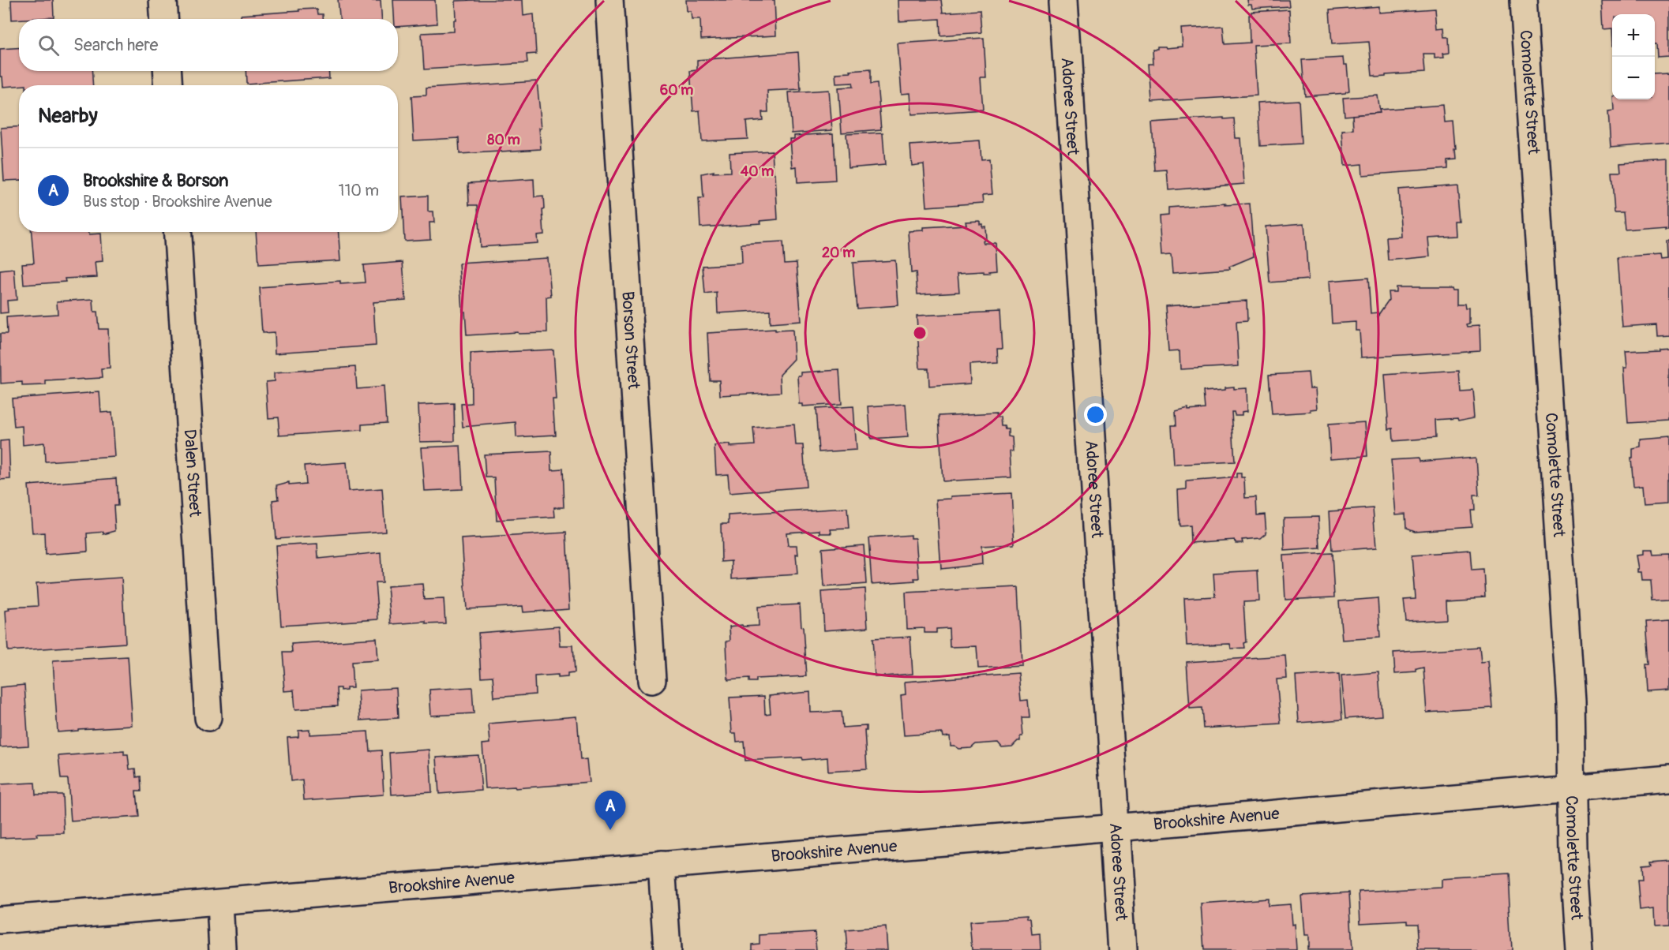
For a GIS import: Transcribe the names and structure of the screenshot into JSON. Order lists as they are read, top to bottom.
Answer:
{
  "streets": {
    "street": [
      "Comolette Street",
      "Adoree Street",
      "Borson Street",
      "Dalen Street",
      "Brookshire Avenue"
    ]
  },
  "crossings": [
    ["Comolette Street", "Brookshire Avenue"],
    ["Adoree Street", "Brookshire Avenue"]
  ],
  "page": {
    "map_buttons": ["+", "−"],
    "search": "Search here",
    "heading": "Nearby",
    "list": [
      {
        "mark": "A",
        "name": "Brookshire & Borson",
        "note": "Bus stop · Brookshire Avenue",
        "value": "110 m"
      }
    ],
    "pins": "A"
  },
  "rings": [
    "60 m",
    "80 m",
    "40 m",
    "20 m"
  ]
}
